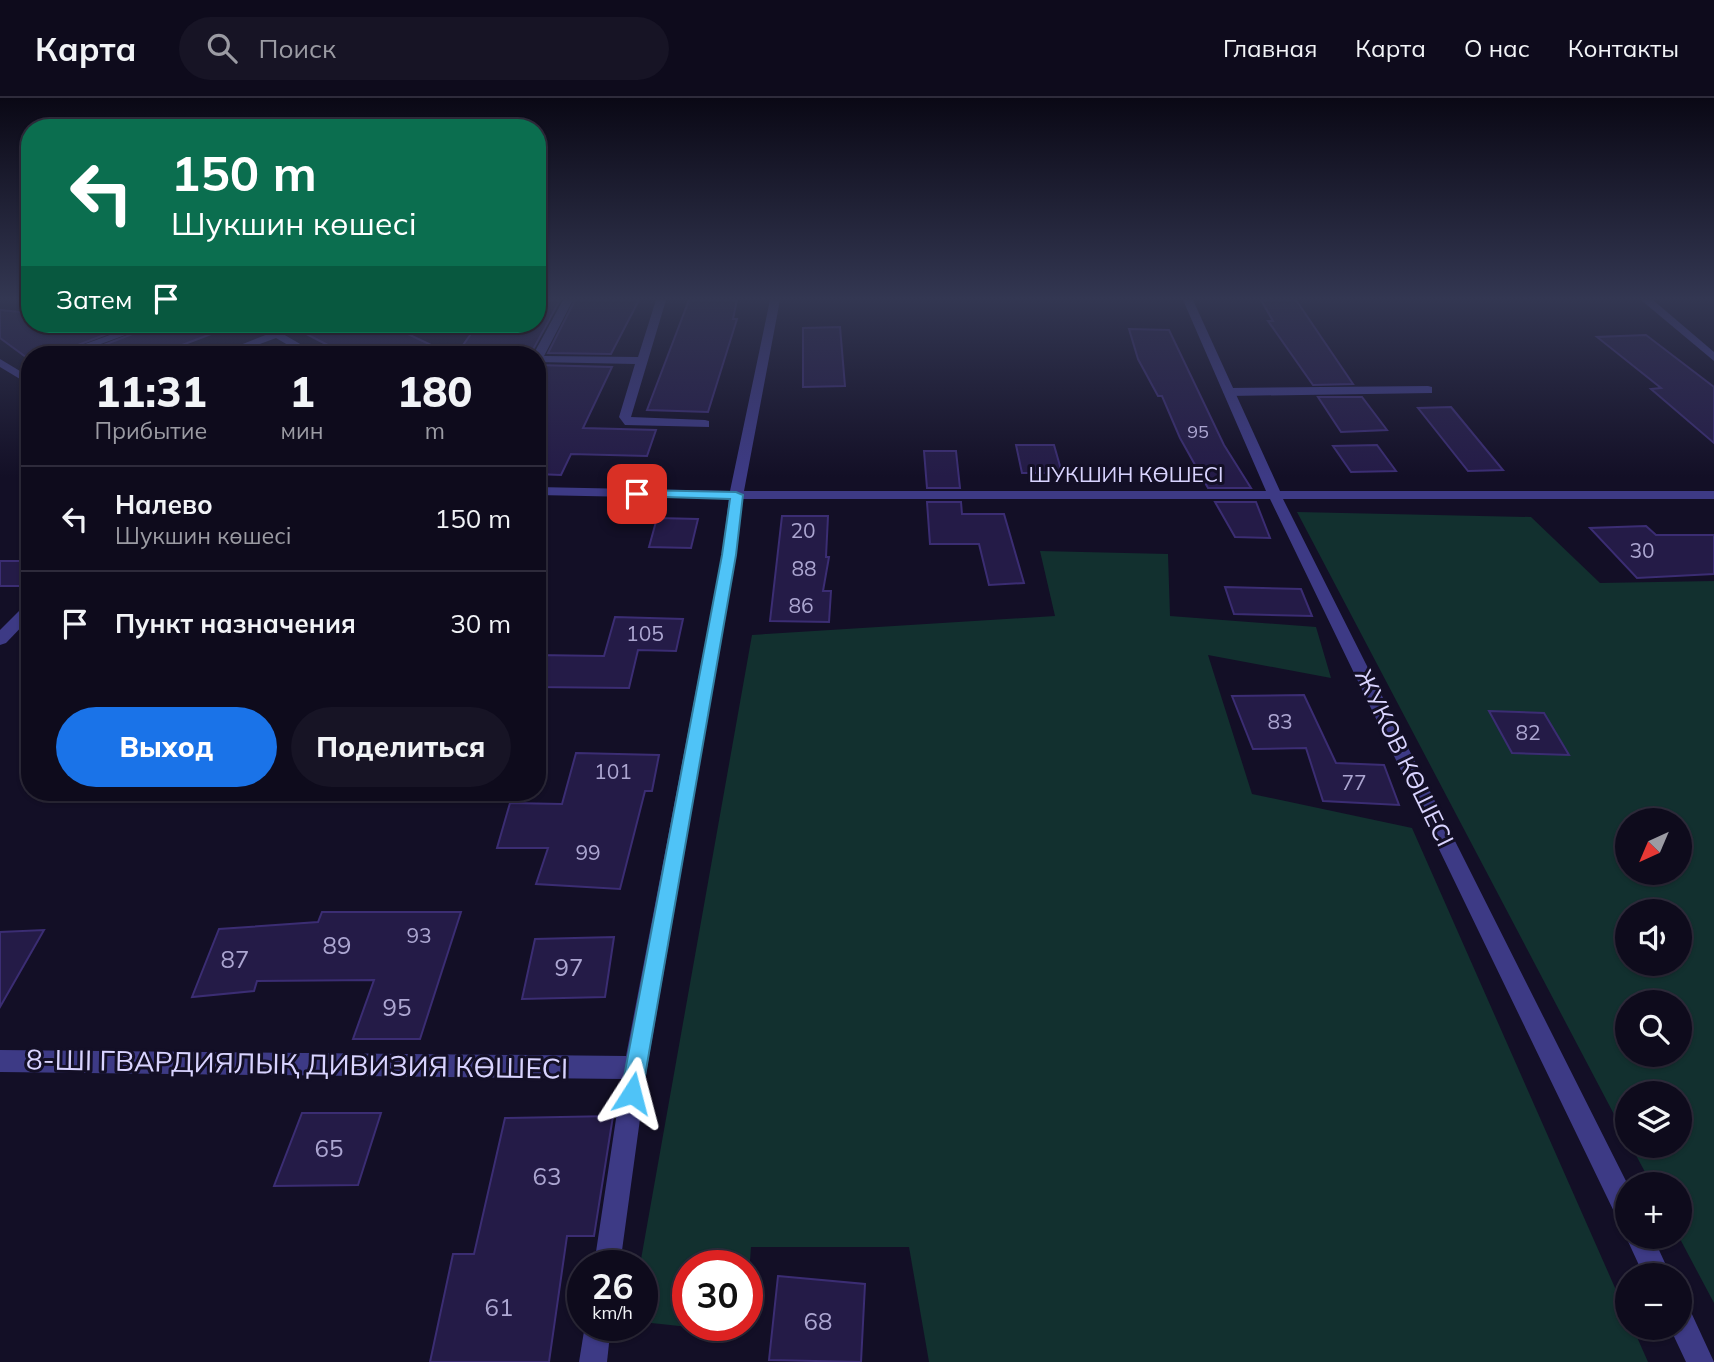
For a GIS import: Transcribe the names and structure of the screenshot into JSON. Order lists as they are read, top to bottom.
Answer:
{
  "streets": {
    "street": ["ШУКШИН КӨШЕСІ", "ЖУКОВ КӨШЕСІ", "8-ШІ ГВАРДИЯЛЫҚ ДИВИЗИЯ КӨШЕСІ"]
  },
  "crossings": [
    ["ШУКШИН КӨШЕСІ", "ЖУКОВ КӨШЕСІ"]
  ],
  "house_numbers": [
    "95",
    "20",
    "30",
    "88",
    "86",
    "105",
    "83",
    "82",
    "101",
    "77",
    "99",
    "93",
    "89",
    "87",
    "97",
    "95",
    "65",
    "63",
    "61",
    "68"
  ],
  "north": "bottom left",
  "page": {
    "header": "Карта",
    "search": "Поиск",
    "nav": [
      "Главная",
      "Карта",
      "О нас",
      "Контакты"
    ],
    "turn": ["150 m", "Шукшин көшесі"],
    "then": "Затем",
    "eta": [
      "11:31",
      "Прибытие",
      "1",
      "мин",
      "180",
      "m"
    ],
    "list": [
      {
        "name": "Налево",
        "note": "Шукшин көшесі",
        "value": "150 m"
      },
      {
        "name": "Пункт назначения",
        "value": "30 m"
      }
    ],
    "buttons": ["Выход", "Поделиться"],
    "map_buttons": ["+", "−"],
    "speed": "26 km/h",
    "limit": "30"
  }
}
